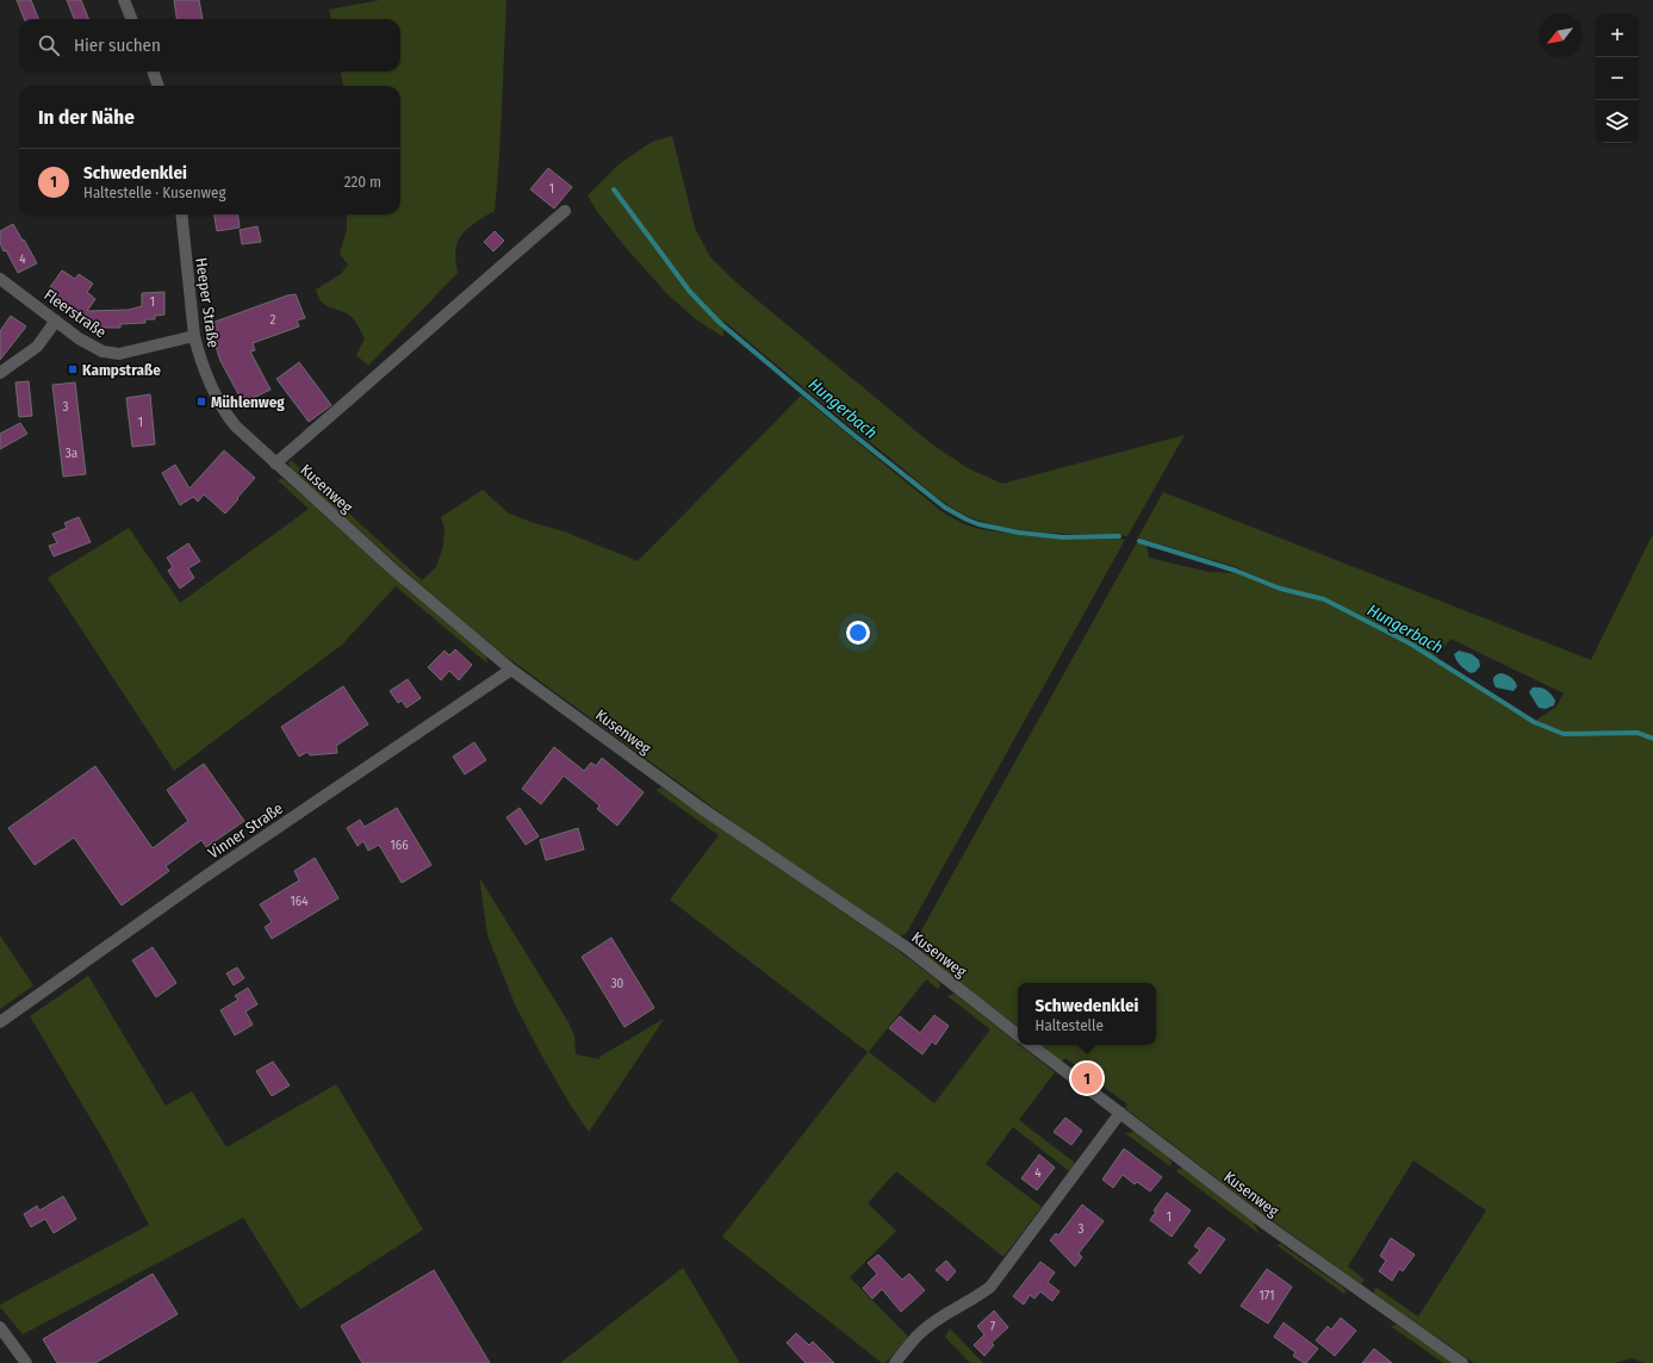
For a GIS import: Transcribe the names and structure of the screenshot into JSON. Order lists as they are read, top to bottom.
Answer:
{
  "streets": {
    "street": [
      "Heeper Straße",
      "Fleerstraße",
      "Kusenweg",
      "Vinner Straße"
    ]
  },
  "crossings": [
    ["Heeper Straße", "Fleerstraße"],
    ["Heeper Straße", "Kusenweg"],
    ["Kusenweg", "Vinner Straße"]
  ],
  "water": ["Hungerbach"],
  "places": {
    "transit": ["Kampstraße", "Mühlenweg"]
  },
  "house_numbers": [
    "1",
    "4",
    "1",
    "2",
    "3",
    "1",
    "3a",
    "166",
    "164",
    "30",
    "4",
    "1",
    "3",
    "171",
    "7"
  ],
  "north": "bottom left",
  "page": {
    "map_buttons": ["+", "−"],
    "search": "Hier suchen",
    "heading": "In der Nähe",
    "list": [
      {
        "mark": "1",
        "name": "Schwedenklei",
        "note": "Haltestelle · Kusenweg",
        "value": "220 m"
      }
    ],
    "popup": ["Schwedenklei", "Haltestelle"],
    "pins": "1"
  }
}
